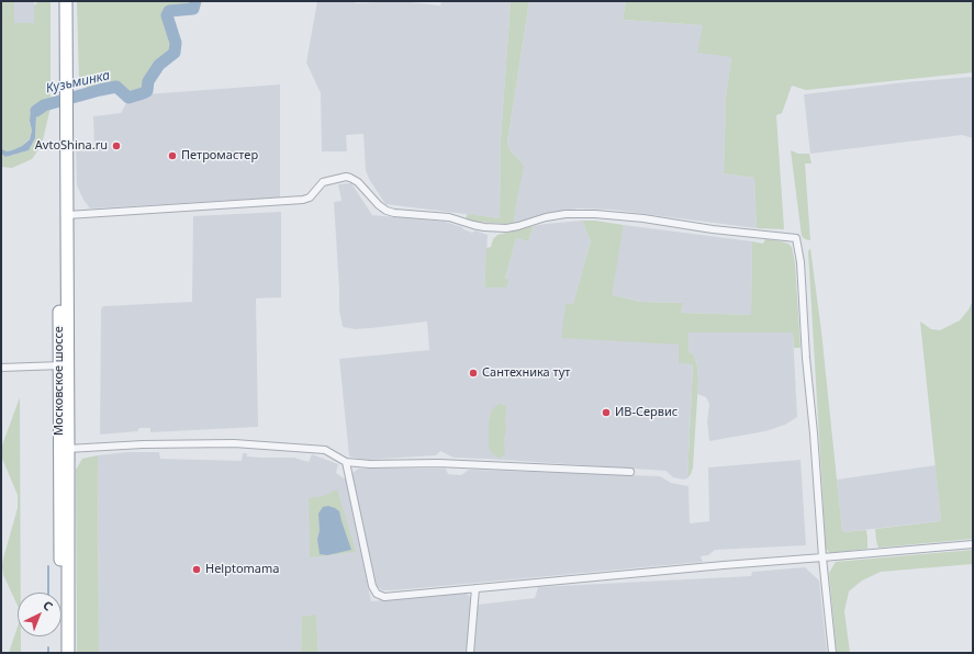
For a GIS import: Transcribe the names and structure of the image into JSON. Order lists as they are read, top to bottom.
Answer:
{
  "streets": {
    "highway": ["Московское шоссе"]
  },
  "water": ["Кузьминка"],
  "places": [
    "AvtoShina.ru",
    "Петромастер",
    "Сантехника тут",
    "ИВ-Сервис",
    "Helptomama"
  ],
  "north": "top right"
}
